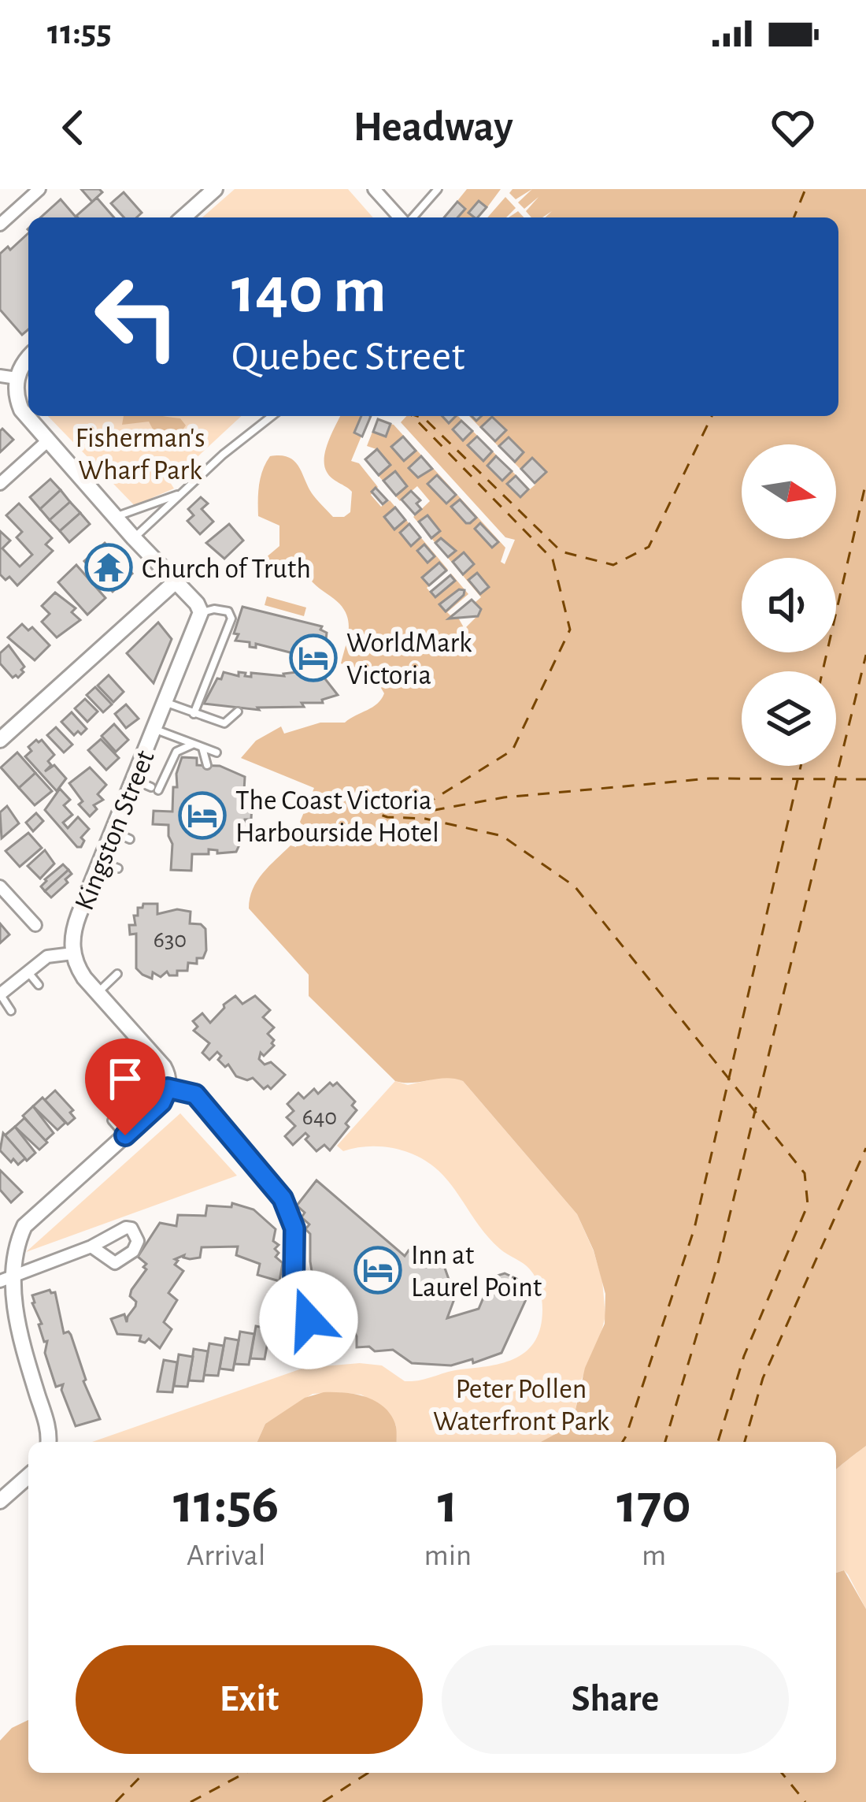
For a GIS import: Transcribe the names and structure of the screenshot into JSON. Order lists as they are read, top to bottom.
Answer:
{
  "streets": {
    "street": ["Kingston Street"]
  },
  "parks": ["Fisherman's Wharf Park", "Peter Pollen Waterfront Park"],
  "places": {
    "temple": ["Church of Truth"],
    "hotel": ["WorldMark Victoria", "The Coast Victoria Harbourside Hotel", "Inn at Laurel Point"]
  },
  "house_numbers": ["630", "640"],
  "north": "right",
  "page": {
    "status": "11:55",
    "header": "Headway",
    "turn": ["140 m", "Quebec Street"],
    "eta": [
      "11:56",
      "Arrival",
      "1",
      "min",
      "170",
      "m"
    ],
    "buttons": ["Exit", "Share"]
  }
}
